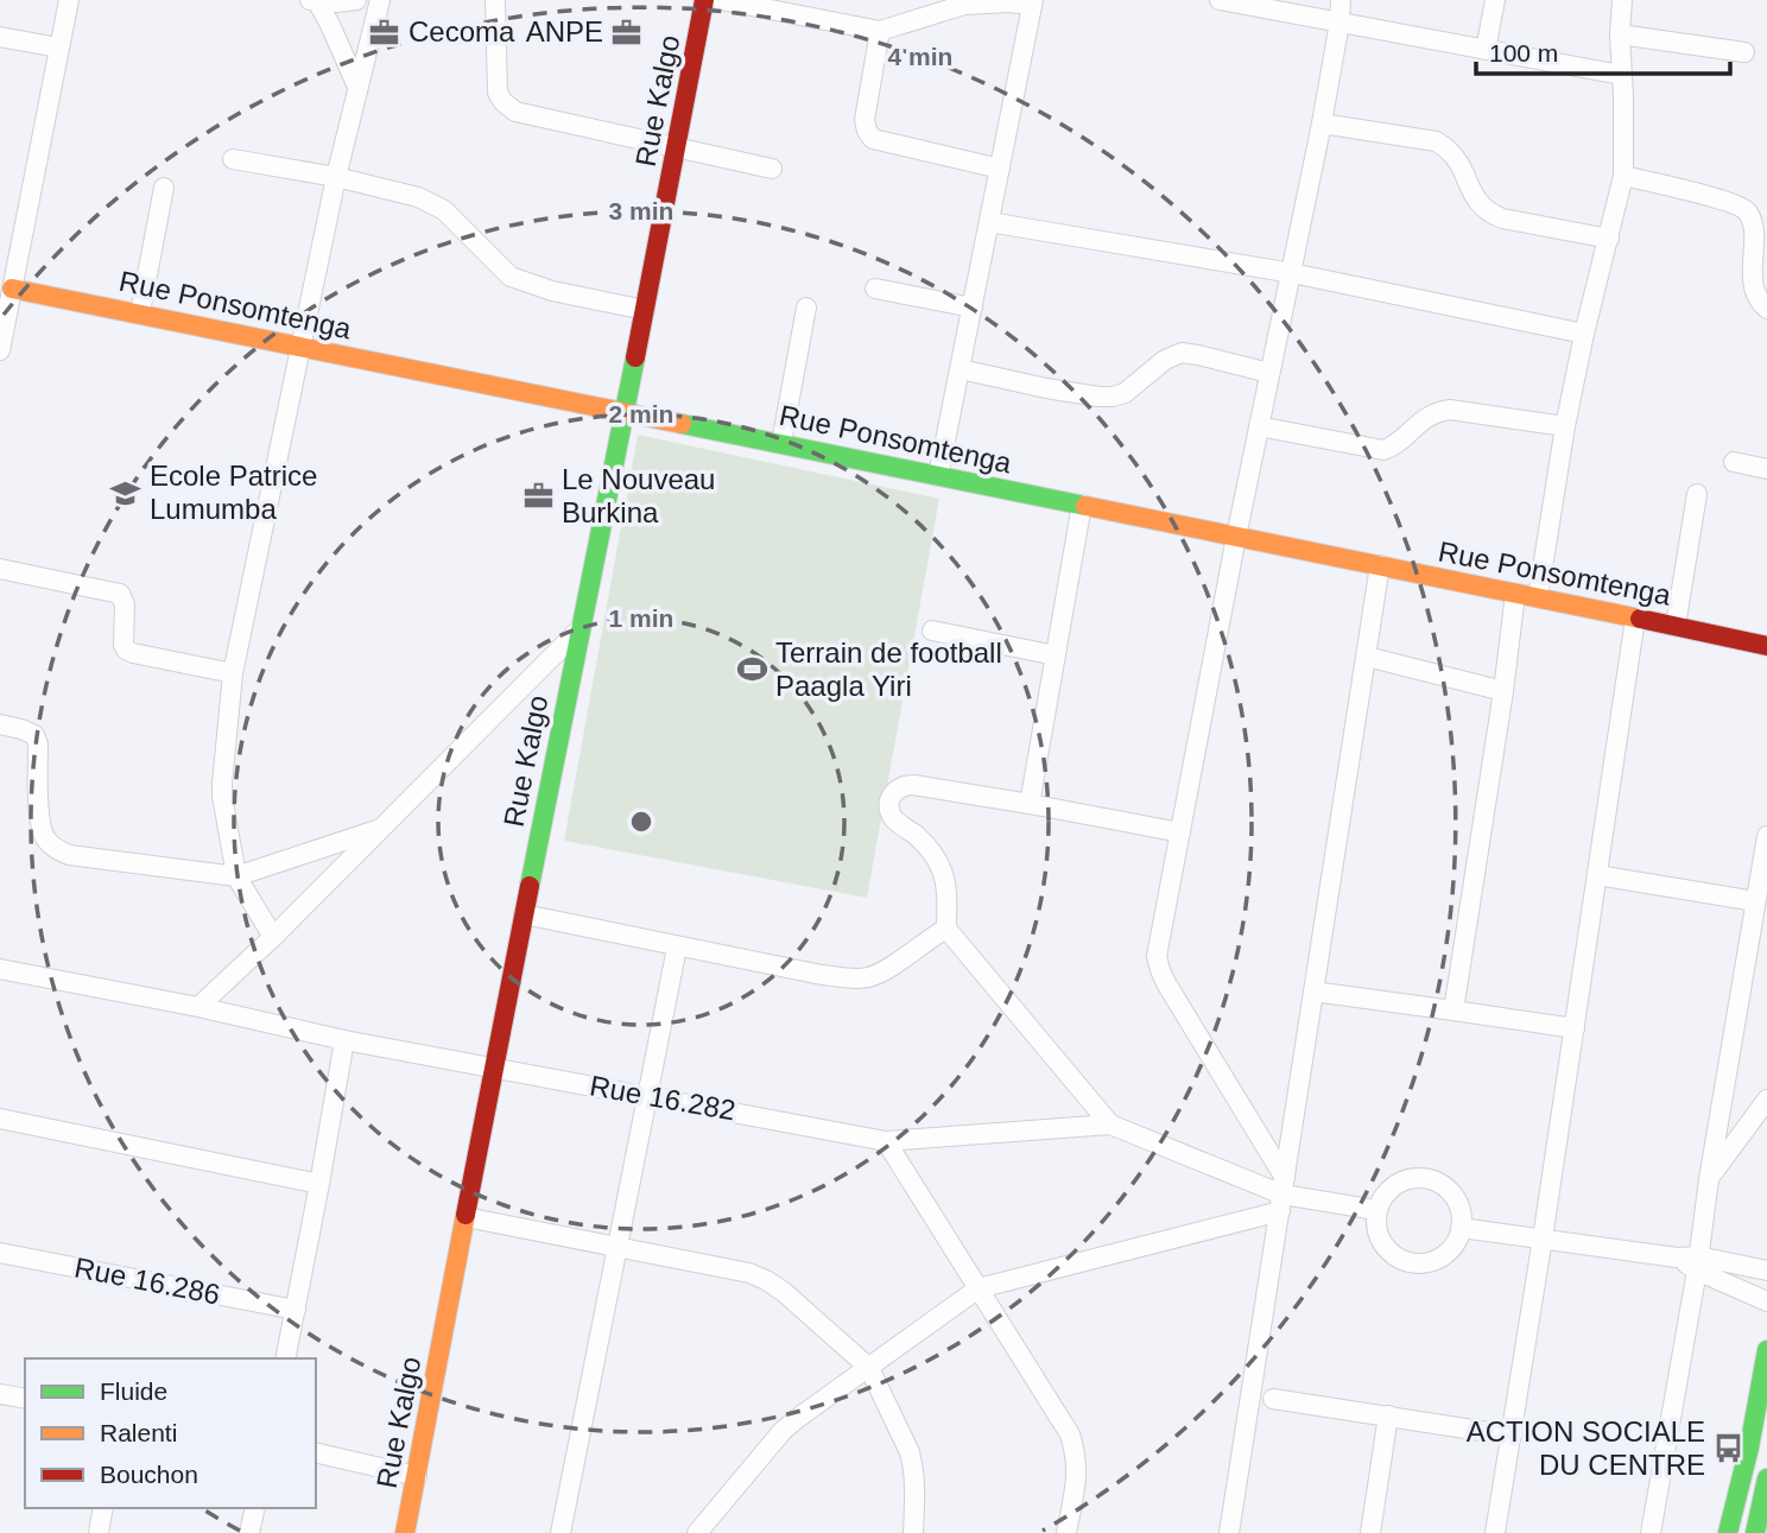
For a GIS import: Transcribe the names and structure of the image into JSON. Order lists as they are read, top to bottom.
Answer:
{
  "streets": {
    "street": [
      "Rue Kalgo",
      "Rue Ponsomtenga",
      "Rue 16.282",
      "Rue 16.286"
    ]
  },
  "crossings": [
    ["Rue Kalgo", "Rue Ponsomtenga"],
    ["Rue Kalgo", "Rue 16.282"]
  ],
  "places": {
    "office": ["Cecoma", "ANPE", "Le Nouveau Burkina"],
    "school or university": ["Ecole Patrice Lumumba"],
    "sports": ["Terrain de football Paagla Yiri"],
    "bus stop": ["ACTION SOCIALE DU CENTRE"]
  },
  "legend": ["Fluide", "Ralenti", "Bouchon"],
  "scale_bar": "100 m",
  "rings": [
    "4 min",
    "3 min",
    "2 min",
    "1 min"
  ]
}
